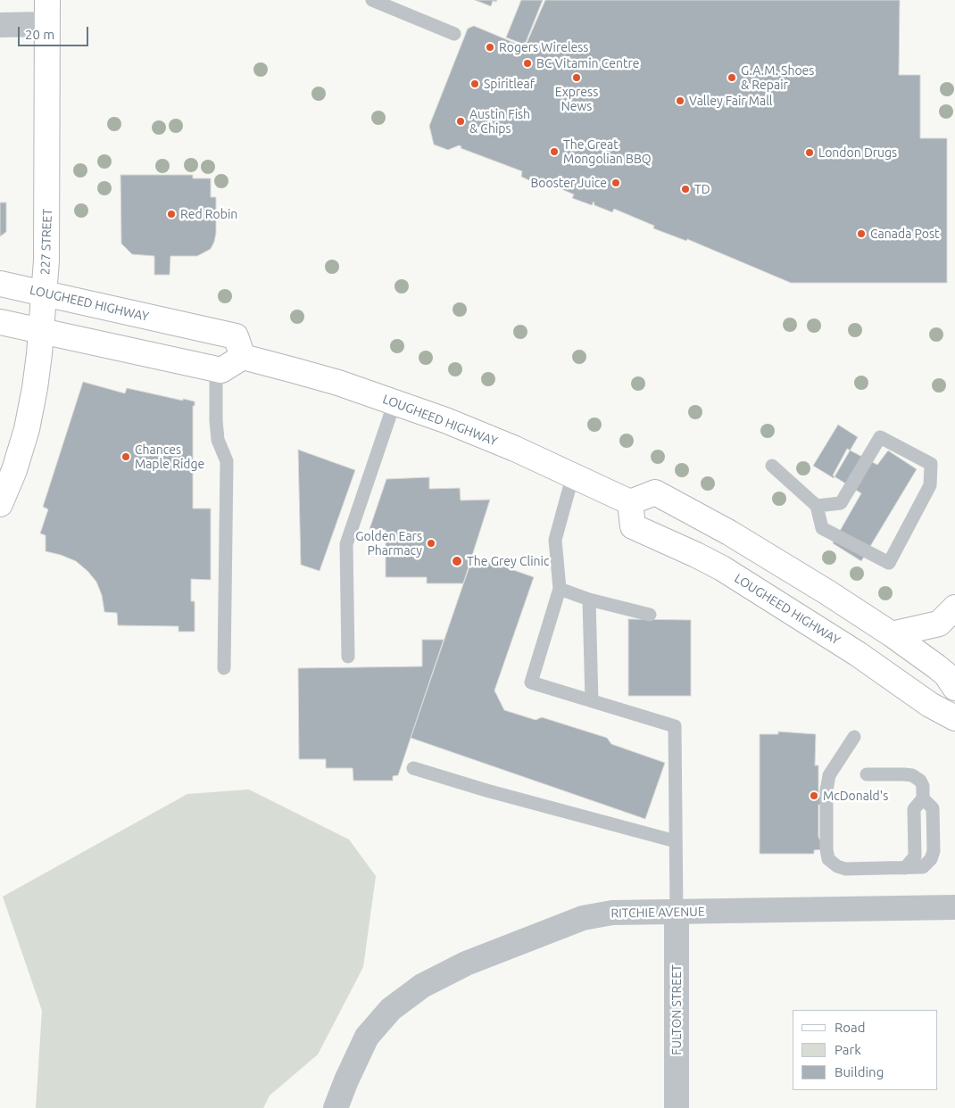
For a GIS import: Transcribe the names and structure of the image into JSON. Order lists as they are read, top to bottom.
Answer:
{
  "streets": {
    "main road": ["227 STREET", "LOUGHEED HIGHWAY"],
    "street": ["RITCHIE AVENUE", "FULTON STREET"]
  },
  "crossings": [
    ["227 STREET", "LOUGHEED HIGHWAY"],
    ["RITCHIE AVENUE", "FULTON STREET"]
  ],
  "places": [
    "Rogers Wireless",
    "BC Vitamin Centre",
    "Express News",
    "G.A.M. Shoes & Repair",
    "Spiritleaf",
    "Valley Fair Mall",
    "Austin Fish & Chips",
    "The Great Mongolian BBQ",
    "London Drugs",
    "Booster Juice",
    "TD",
    "Red Robin",
    "Canada Post",
    "Chances Maple Ridge",
    "Golden Ears Pharmacy",
    "The Grey Clinic",
    "McDonald's"
  ],
  "legend": ["Road", "Park", "Building"],
  "scale_bar": "20 m"
}
